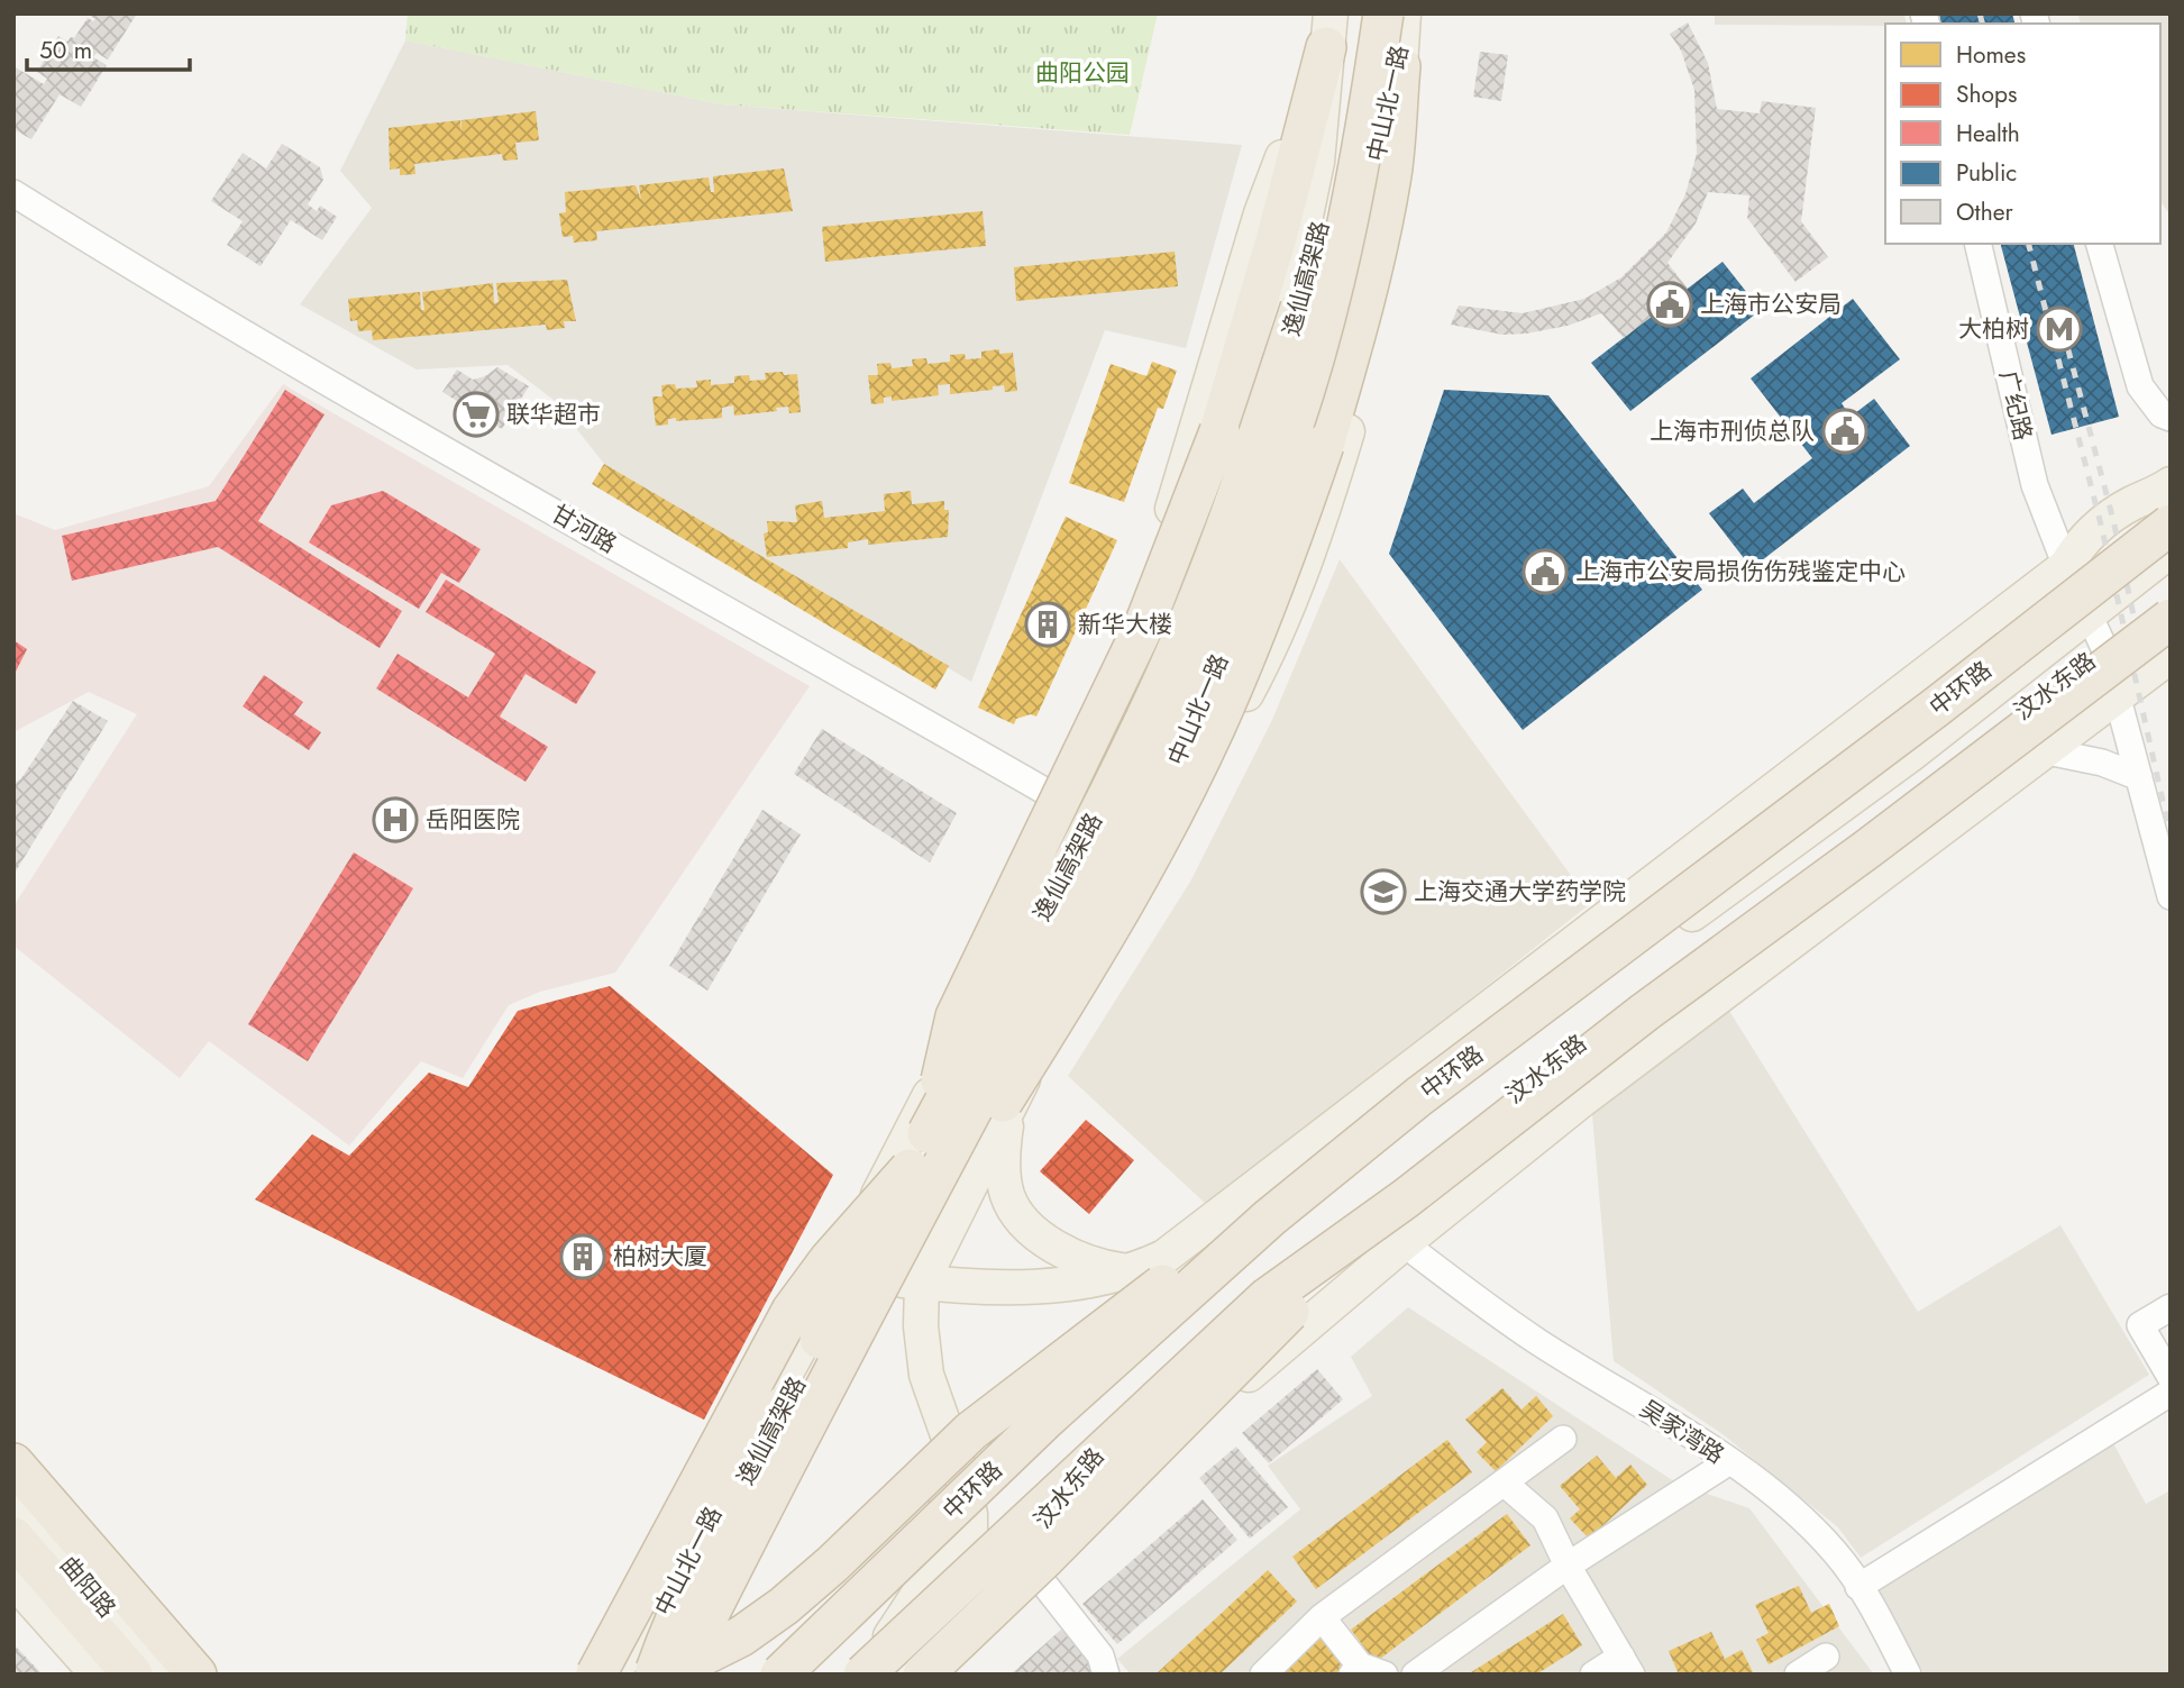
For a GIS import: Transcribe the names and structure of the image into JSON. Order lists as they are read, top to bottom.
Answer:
{
  "streets": {
    "highway": ["逸仙高架路", "中环路"],
    "main road": ["中山北一路", "汶水东路", "曲阳路"],
    "street": ["广纪路", "甘河路", "吴家湾路"]
  },
  "crossings": [
    ["中山北一路", "逸仙高架路"],
    ["中山北一路", "甘河路"],
    ["中山北一路", "汶水东路"],
    ["广纪路", "汶水东路"],
    ["汶水东路", "中环路"],
    ["汶水东路", "吴家湾路"]
  ],
  "parks": ["曲阳公园"],
  "places": {
    "public building": ["上海市公安局", "上海市刑侦总队", "上海市公安局损伤伤残鉴定中心"],
    "metro station": ["大柏树"],
    "supermarket": ["联华超市"],
    "building": ["新华大楼", "柏树大厦"],
    "hospital": ["岳阳医院"],
    "school or university": ["上海交通大学药学院"]
  },
  "legend": [
    "Homes",
    "Shops",
    "Health",
    "Public",
    "Other"
  ],
  "scale_bar": "50 m"
}
